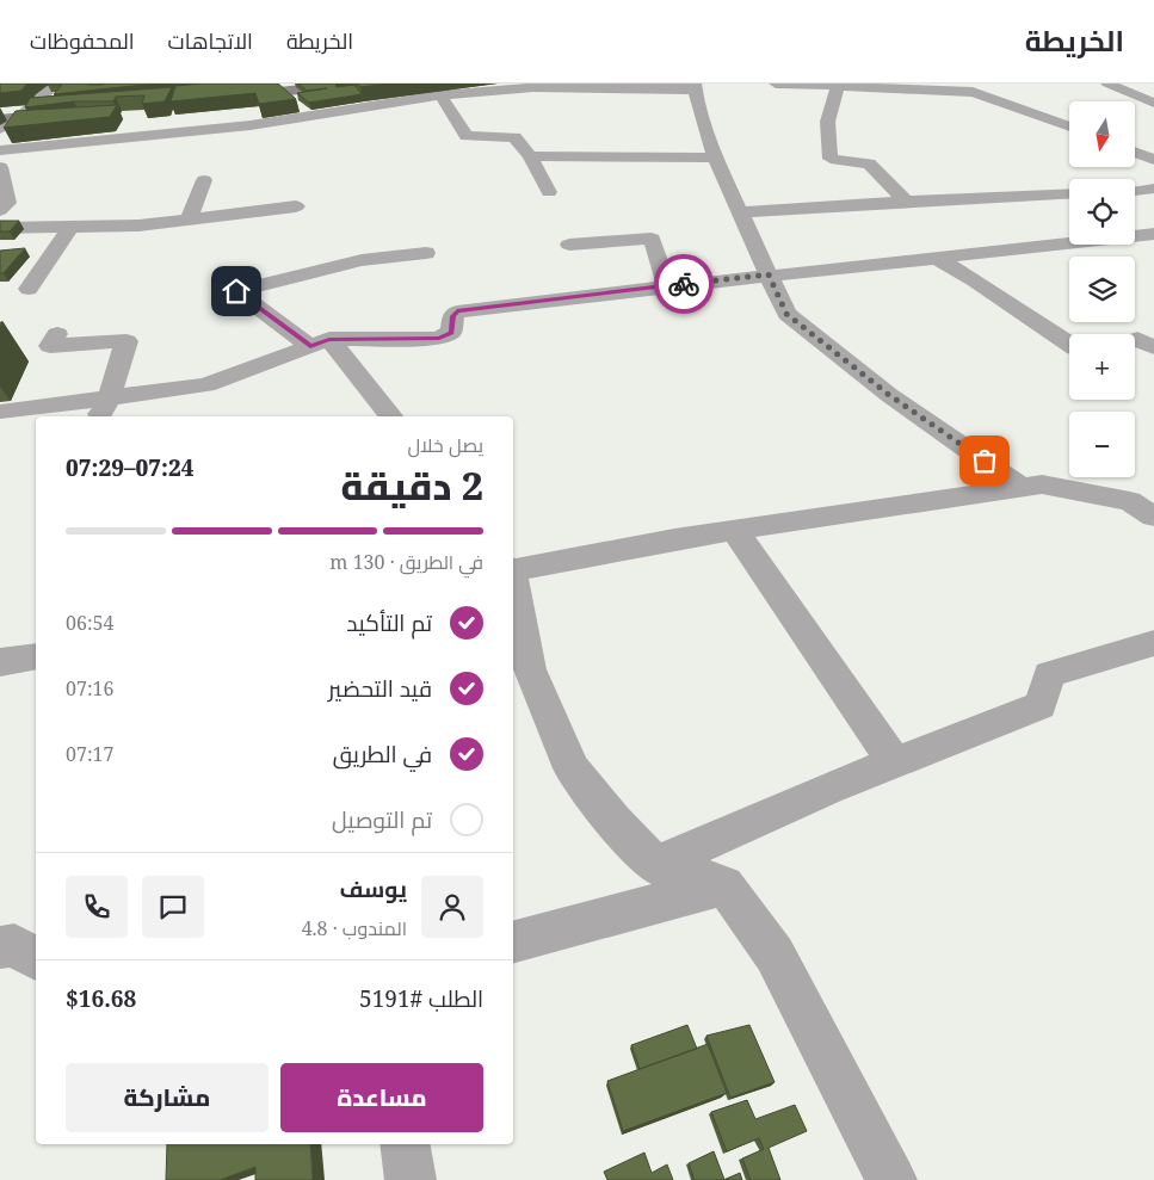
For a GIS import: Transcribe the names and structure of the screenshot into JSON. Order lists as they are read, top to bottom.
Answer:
{
  "north": "bottom",
  "page": {
    "header": "الخريطة",
    "nav": ["الخريطة", "الاتجاهات", "المحفوظات"],
    "map_buttons": ["+", "−"],
    "heading": ["2 دقيقة", "يصل خلال", "07:24–07:29"],
    "panel": [
      "يوسف",
      "المندوب · 4.8",
      "الطلب #5191",
      "$16.68"
    ],
    "bar": "في الطريق · 130 m",
    "list": [
      ["تم التأكيد", "06:54"],
      ["قيد التحضير", "07:16"],
      ["في الطريق", "07:17"],
      "تم التوصيل"
    ],
    "buttons": ["مساعدة", "مشاركة"]
  }
}
